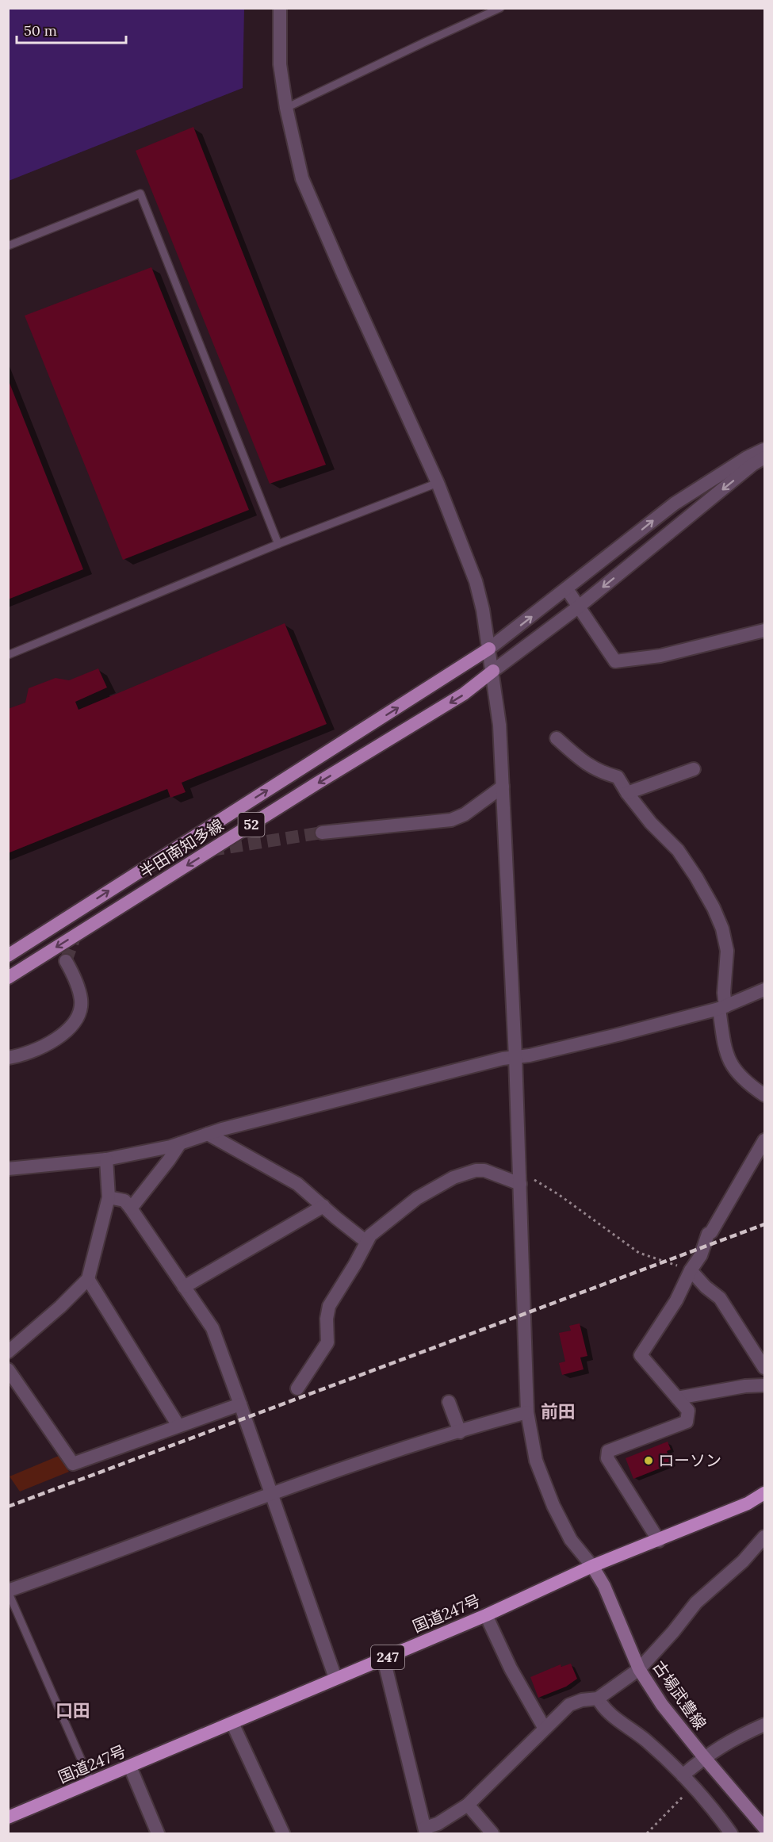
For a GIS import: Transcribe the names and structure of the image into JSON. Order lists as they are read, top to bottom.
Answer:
{
  "streets": {
    "highway": ["国道247号", "247"],
    "main road": ["52", "半田南知多線", "古場武豊線"]
  },
  "crossings": [
    ["国道247号", "古場武豊線"]
  ],
  "districts": ["前田", "口田"],
  "places": ["ローソン"],
  "scale_bar": "50 m"
}
